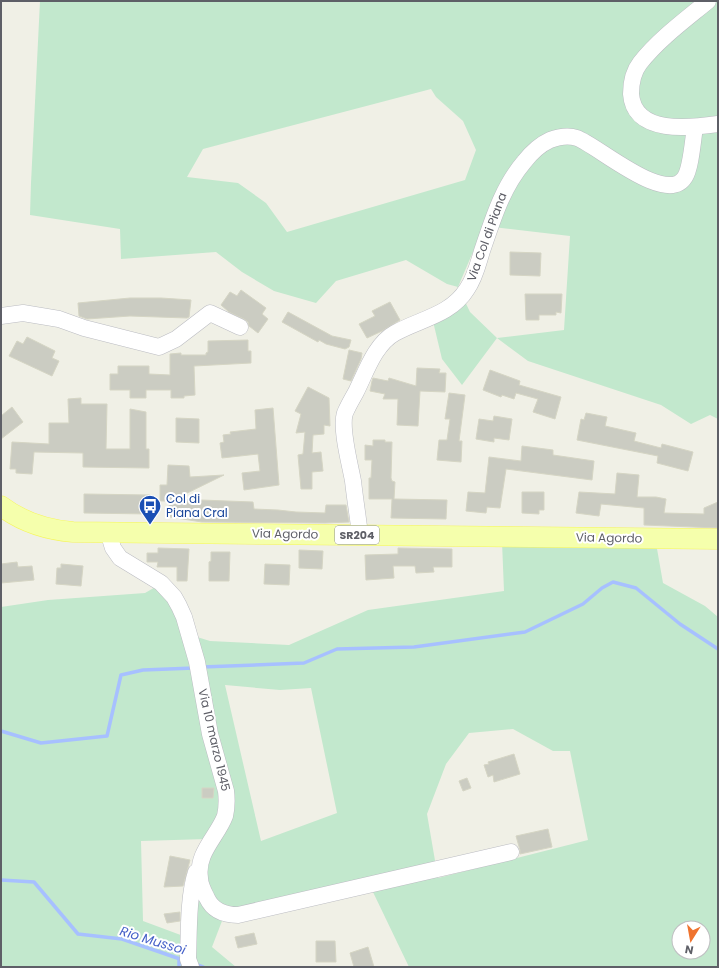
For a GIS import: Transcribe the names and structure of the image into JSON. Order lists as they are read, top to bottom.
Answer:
{
  "streets": {
    "main road": ["Via Agordo", "SR204"],
    "street": ["Via Col di Piana", "Via 10 marzo 1945"]
  },
  "crossings": [
    ["Via Col di Piana", "Via Agordo"],
    ["Via Agordo", "Via 10 marzo 1945"]
  ],
  "water": ["Rio Mussoi"],
  "places": {
    "bus stop": ["Col di Piana Cral"]
  },
  "north": "bottom"
}
